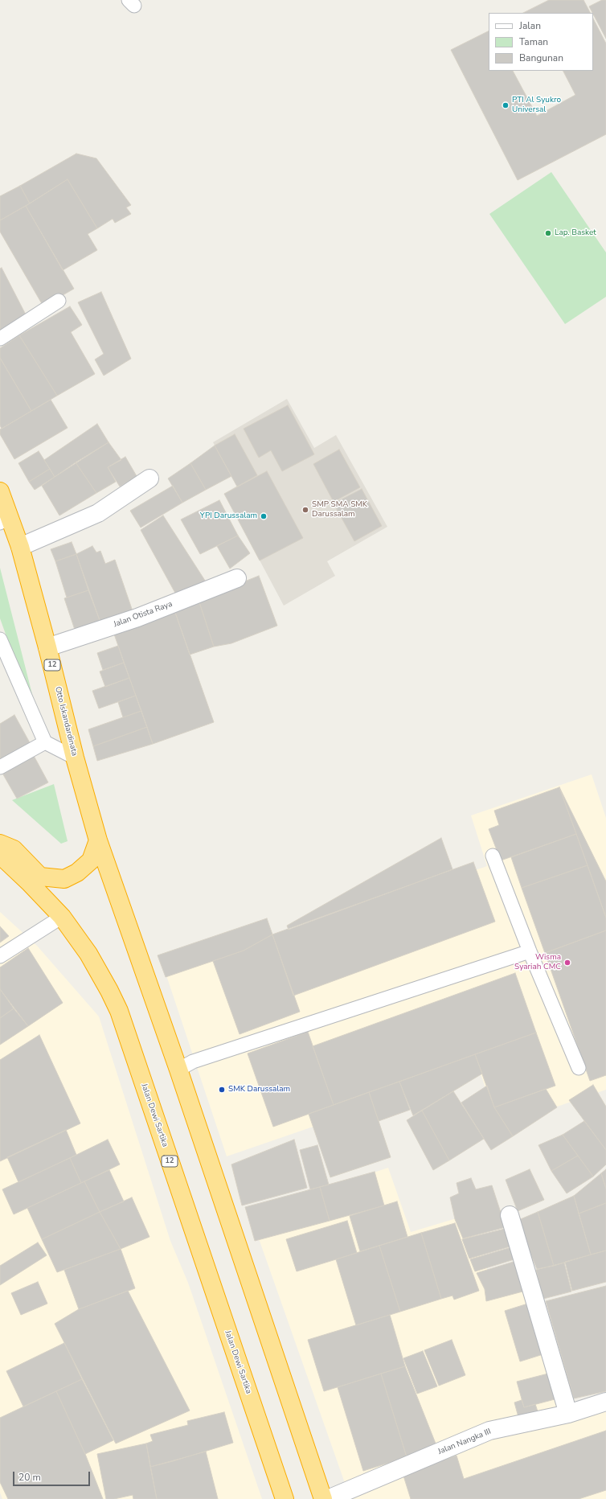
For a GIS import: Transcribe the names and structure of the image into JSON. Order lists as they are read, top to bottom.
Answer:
{
  "streets": {
    "highway": ["12", "Otto Iskandardinata", "Jalan Dewi Sartika"],
    "street": ["Jalan Otista Raya", "Jalan Nangka III"]
  },
  "crossings": [
    ["Jalan Otista Raya", "Otto Iskandardinata"],
    ["12", "Otto Iskandardinata"]
  ],
  "places": [
    "PTI Al Syukro Universal",
    "Lap. Basket",
    "SMP SMA SMK Darussalam",
    "YPI Darussalam",
    "Wisma Syariah CMC",
    "SMK Darussalam"
  ],
  "legend": ["Jalan", "Taman", "Bangunan"],
  "scale_bar": "20 m"
}
